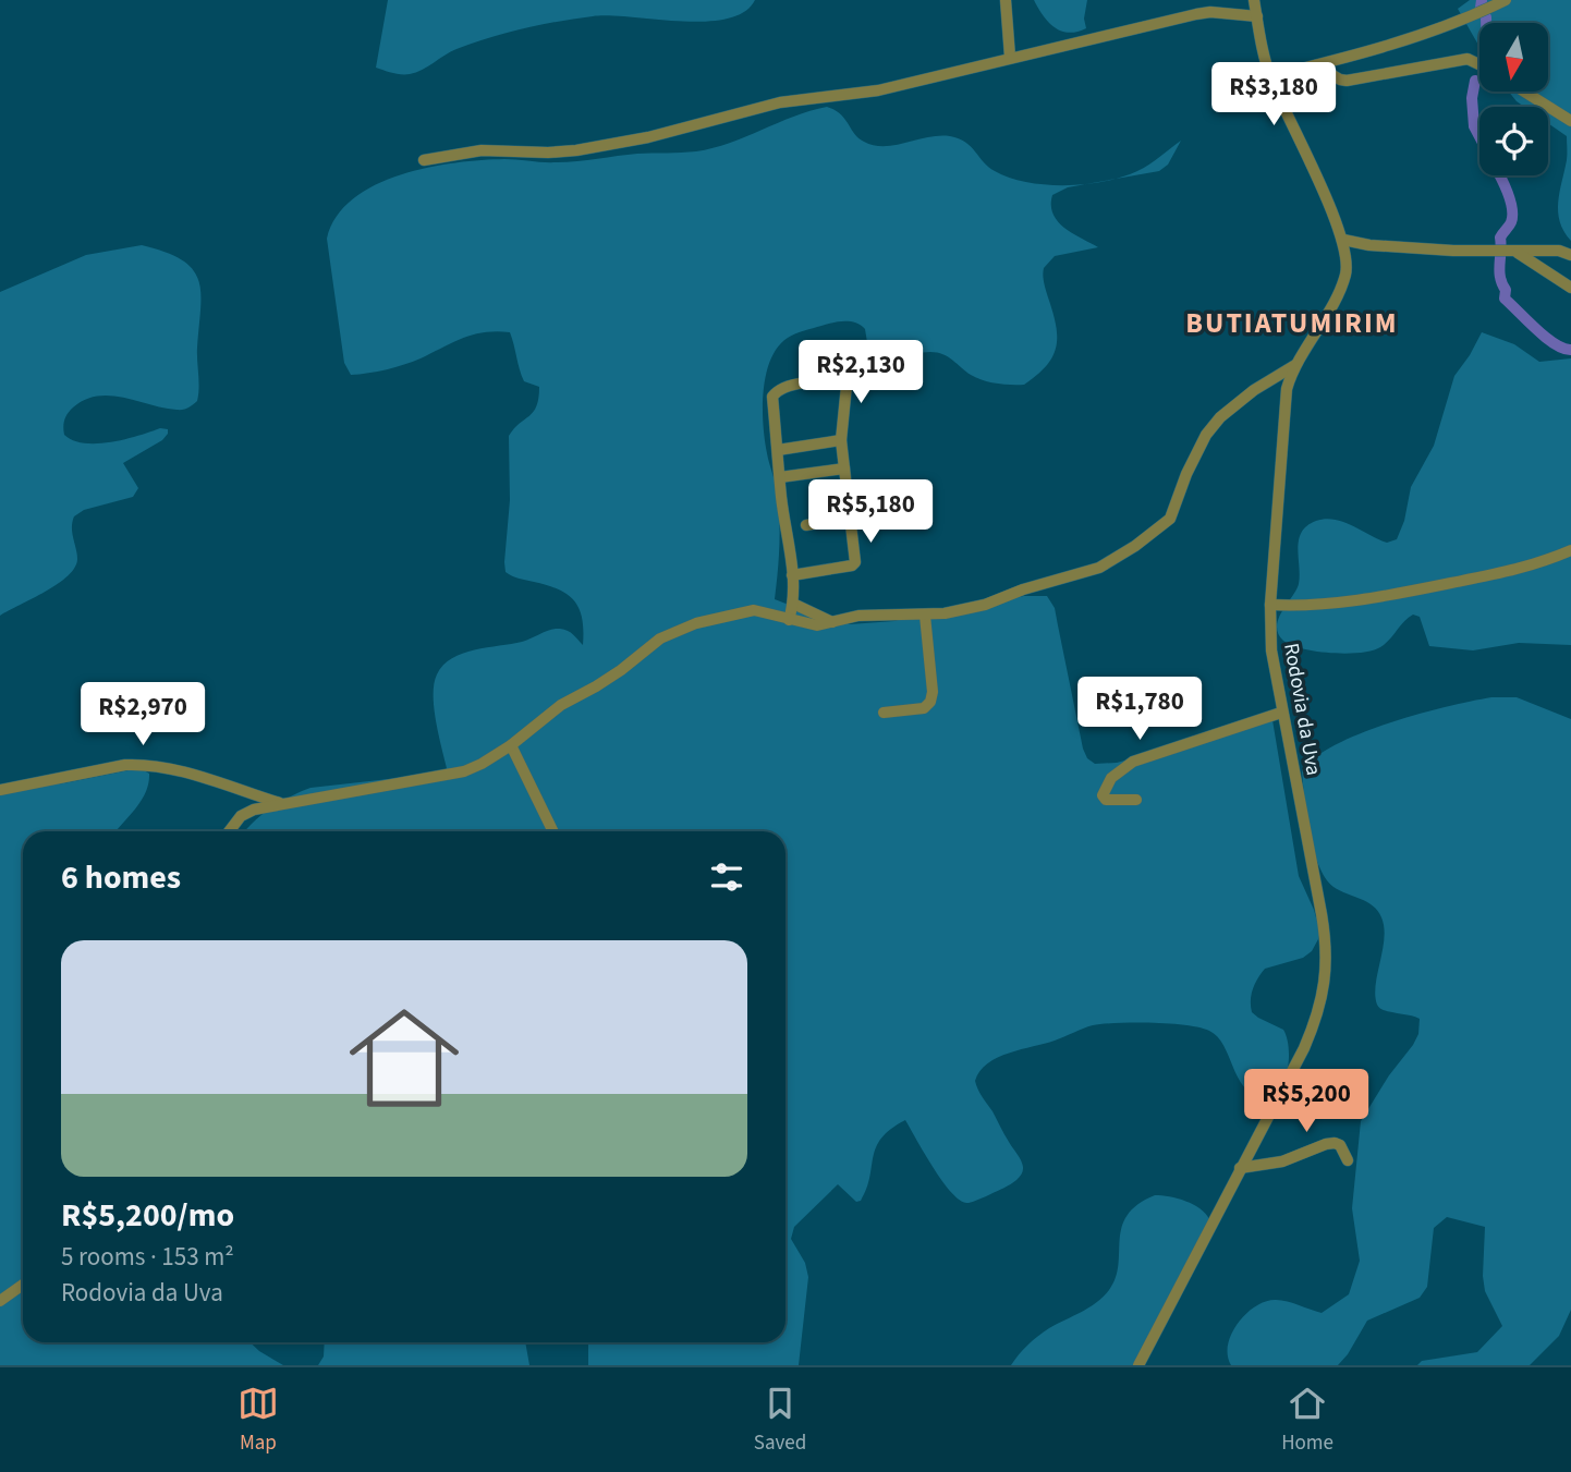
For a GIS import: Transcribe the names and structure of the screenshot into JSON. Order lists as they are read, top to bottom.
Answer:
{
  "streets": {
    "street": ["Rodovia da Uva"]
  },
  "districts": ["BUTIATUMIRIM"],
  "north": "bottom",
  "page": {
    "price": [
      "R$3,180",
      "R$2,130",
      "R$5,180",
      "R$1,780",
      "R$2,970",
      "R$5,200"
    ],
    "heading": "6 homes",
    "list": [
      {
        "name": "R$5,200/mo",
        "note": "5 rooms · 153 m² · Rodovia da Uva"
      }
    ],
    "tabs": ["Map", "Saved", "Home"]
  }
}
